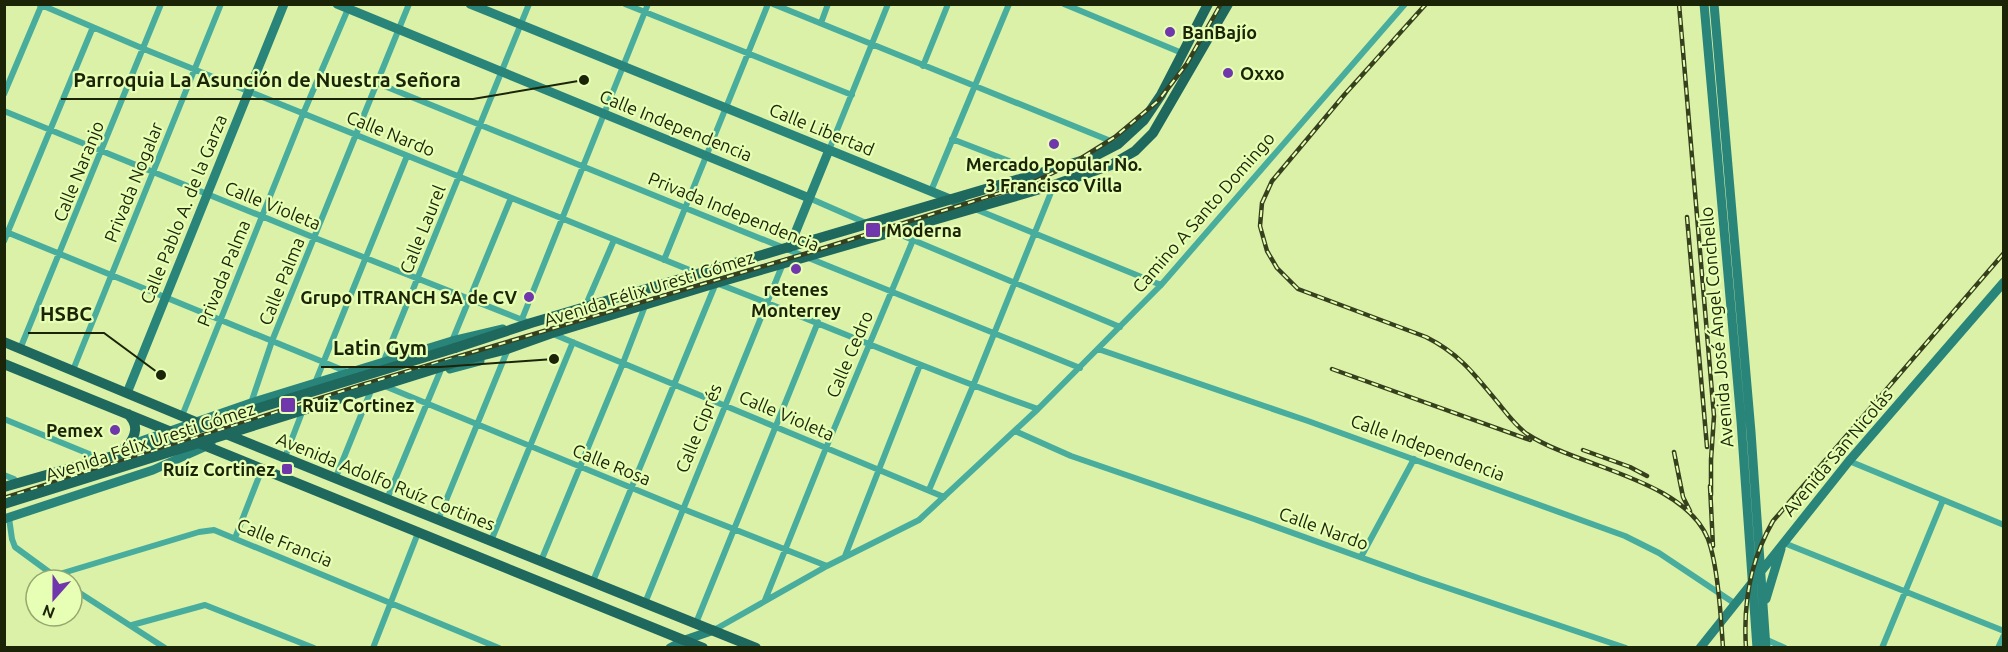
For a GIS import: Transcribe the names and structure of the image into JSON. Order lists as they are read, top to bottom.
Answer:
{
  "streets": {
    "main road": ["Avenida Félix Uresti Gómez", "Avenida Adolfo Ruíz Cortines"],
    "street": [
      "Calle Independencia",
      "Calle Libertad",
      "Calle Nardo",
      "Calle Naranjo",
      "Privada Nogalar",
      "Calle Violeta",
      "Calle Pablo A. de la Garza",
      "Privada Independencia",
      "Camino A Santo Domingo",
      "Calle Laurel",
      "Privada Palma",
      "Calle Palma",
      "Avenida José Ángel Conchello",
      "Calle Cedro",
      "Calle Ciprés",
      "Avenida San Nicolás",
      "Calle Rosa",
      "Calle Francia"
    ]
  },
  "crossings": [
    ["Calle Independencia", "Camino A Santo Domingo"],
    ["Calle Independencia", "Calle Laurel"],
    ["Calle Independencia", "Privada Palma"],
    ["Calle Independencia", "Calle Palma"],
    ["Calle Independencia", "Avenida Félix Uresti Gómez"],
    ["Calle Independencia", "Avenida San Nicolás"],
    ["Calle Libertad", "Camino A Santo Domingo"],
    ["Calle Libertad", "Calle Laurel"],
    ["Calle Libertad", "Avenida Félix Uresti Gómez"],
    ["Calle Nardo", "Calle Naranjo"],
    ["Calle Nardo", "Privada Nogalar"],
    ["Calle Nardo", "Calle Pablo A. de la Garza"],
    ["Calle Nardo", "Camino A Santo Domingo"],
    ["Calle Nardo", "Calle Laurel"],
    ["Calle Nardo", "Privada Palma"],
    ["Calle Nardo", "Calle Palma"],
    ["Calle Nardo", "Avenida Félix Uresti Gómez"],
    ["Calle Naranjo", "Calle Violeta"],
    ["Calle Naranjo", "Avenida Adolfo Ruíz Cortines"],
    ["Privada Nogalar", "Calle Violeta"],
    ["Privada Nogalar", "Avenida Adolfo Ruíz Cortines"],
    ["Calle Violeta", "Calle Pablo A. de la Garza"],
    ["Calle Violeta", "Calle Laurel"],
    ["Calle Violeta", "Privada Palma"],
    ["Calle Violeta", "Calle Palma"],
    ["Calle Violeta", "Avenida Félix Uresti Gómez"],
    ["Calle Violeta", "Calle Cedro"],
    ["Calle Violeta", "Calle Ciprés"],
    ["Calle Pablo A. de la Garza", "Avenida Adolfo Ruíz Cortines"],
    ["Privada Independencia", "Camino A Santo Domingo"],
    ["Privada Independencia", "Calle Laurel"],
    ["Privada Independencia", "Calle Palma"],
    ["Privada Independencia", "Avenida Félix Uresti Gómez"],
    ["Privada Independencia", "Calle Cedro"],
    ["Privada Palma", "Avenida Adolfo Ruíz Cortines"],
    ["Avenida Félix Uresti Gómez", "Calle Ciprés"],
    ["Avenida José Ángel Conchello", "Avenida San Nicolás"],
    ["Calle Cedro", "Calle Rosa"],
    ["Calle Ciprés", "Calle Rosa"],
    ["Calle Ciprés", "Avenida Adolfo Ruíz Cortines"]
  ],
  "places": {
    "other": [
      "BanBajío",
      "Oxxo",
      "Parroquia La Asunción de Nuestra Señora",
      "Mercado Popular No. 3 Francisco Villa",
      "retenes Monterrey",
      "Grupo ITRANCH SA de CV",
      "Latin Gym",
      "HSBC",
      "Pemex"
    ],
    "transit": ["Moderna", "Ruiz Cortinez", "Ruíz Cortinez"]
  },
  "north": "bottom"
}
